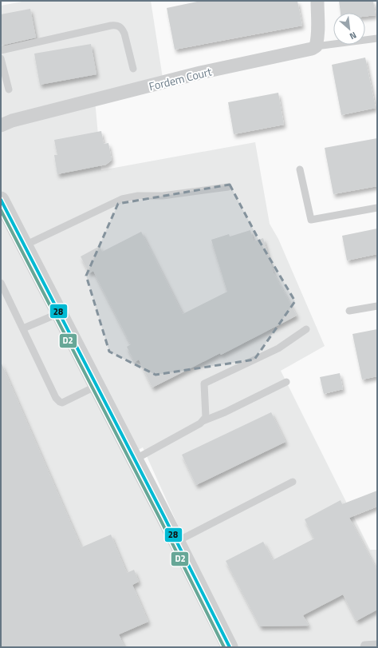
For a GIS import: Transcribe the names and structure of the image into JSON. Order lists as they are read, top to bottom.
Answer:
{
  "streets": {
    "street": ["Fordem Court"]
  },
  "lines": ["transit line 28", "transit line D2"],
  "north": "bottom right"
}
